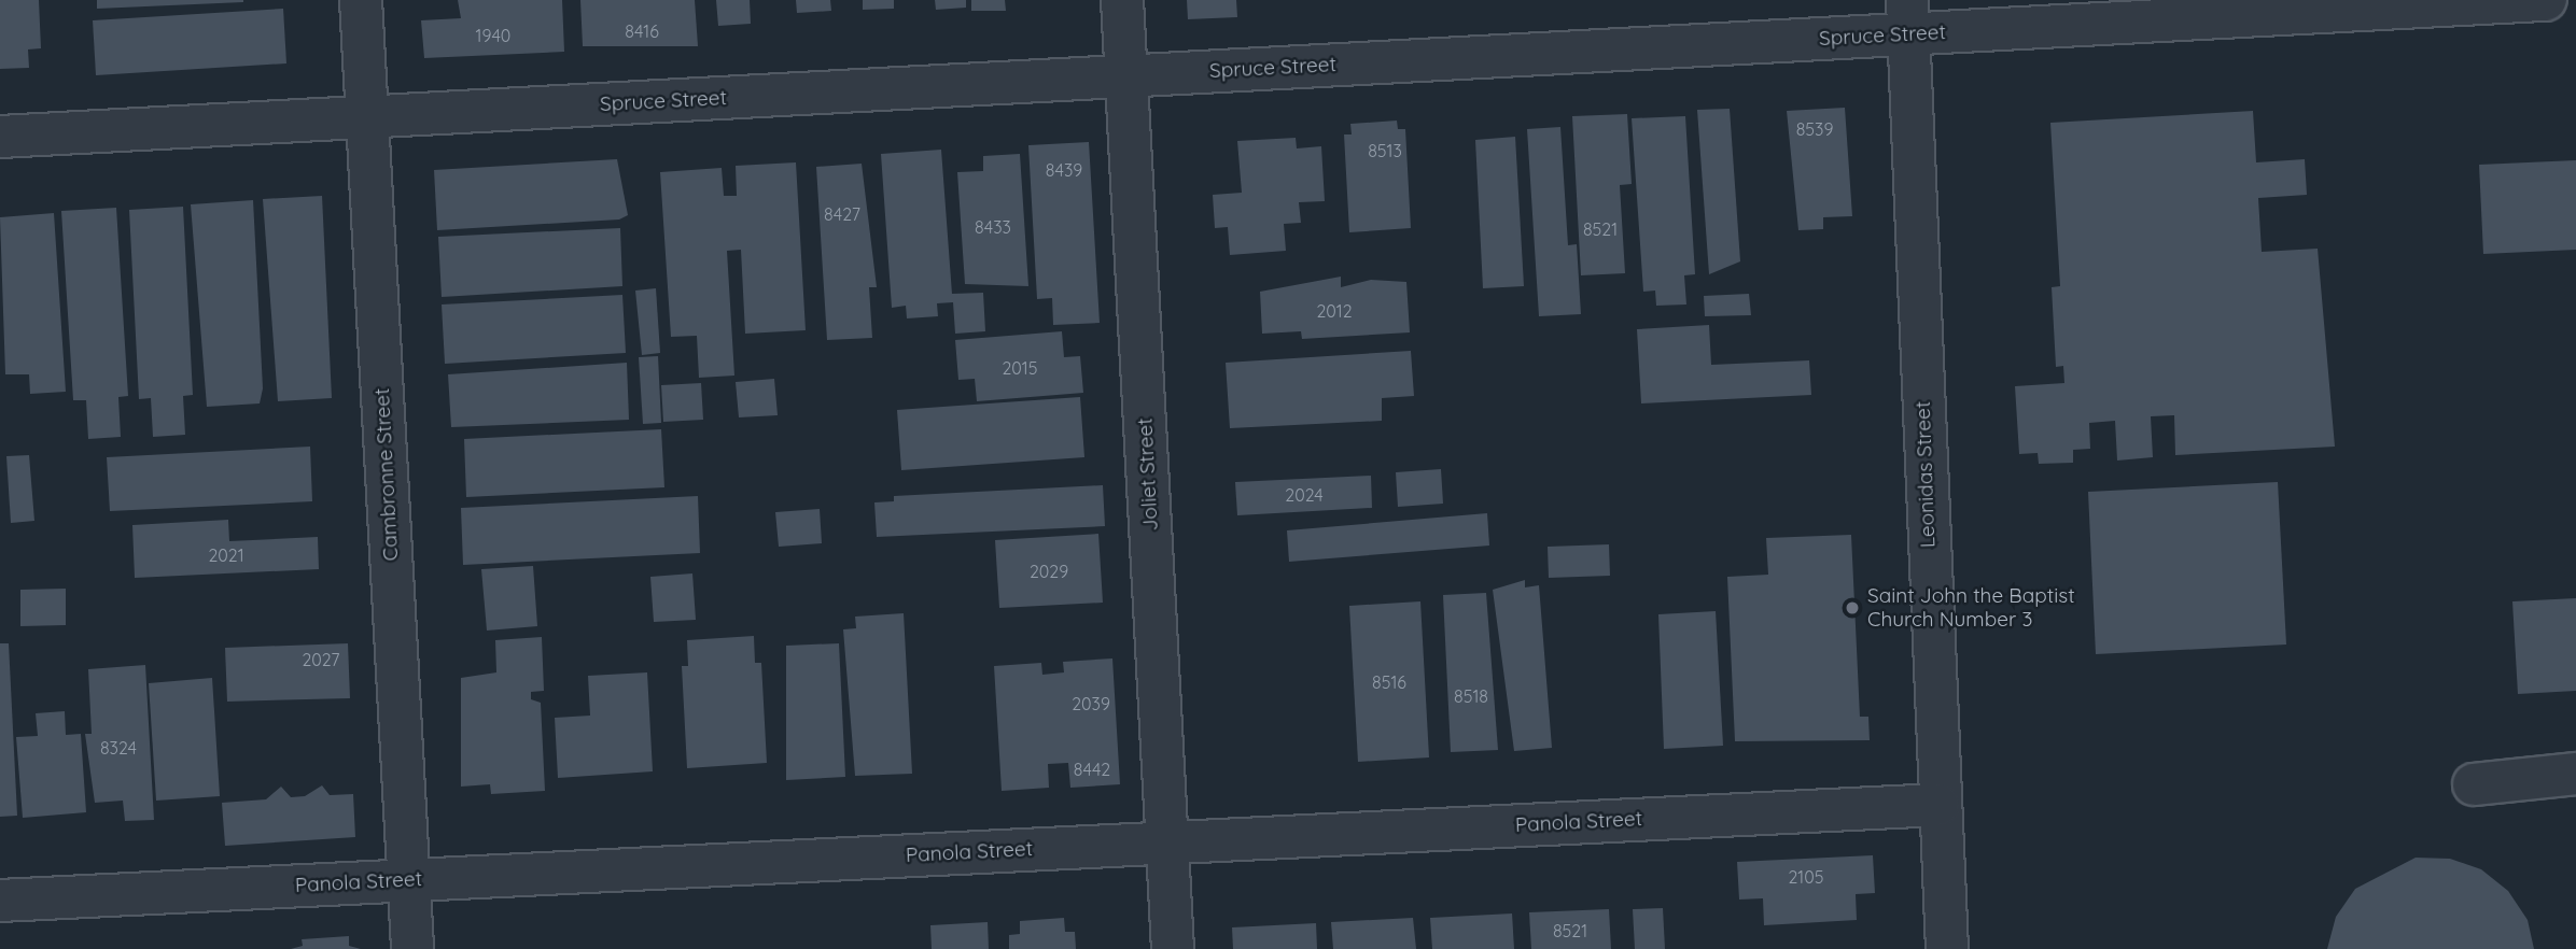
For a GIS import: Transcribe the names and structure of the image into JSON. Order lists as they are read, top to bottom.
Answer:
{
  "streets": {
    "street": [
      "Spruce Street",
      "Cambronne Street",
      "Joliet Street",
      "Leonidas Street",
      "Panola Street"
    ]
  },
  "crossings": [
    ["Spruce Street", "Cambronne Street"],
    ["Spruce Street", "Joliet Street"],
    ["Spruce Street", "Leonidas Street"],
    ["Cambronne Street", "Panola Street"],
    ["Joliet Street", "Panola Street"],
    ["Leonidas Street", "Panola Street"]
  ],
  "places": ["Saint John the Baptist Church Number 3"],
  "house_numbers": [
    "8416",
    "1940",
    "8539",
    "8513",
    "8439",
    "8427",
    "8433",
    "8521",
    "2012",
    "2015",
    "2024",
    "2021",
    "2029",
    "2027",
    "8516",
    "8518",
    "2039",
    "8324",
    "8442",
    "2105",
    "8521"
  ]
}
